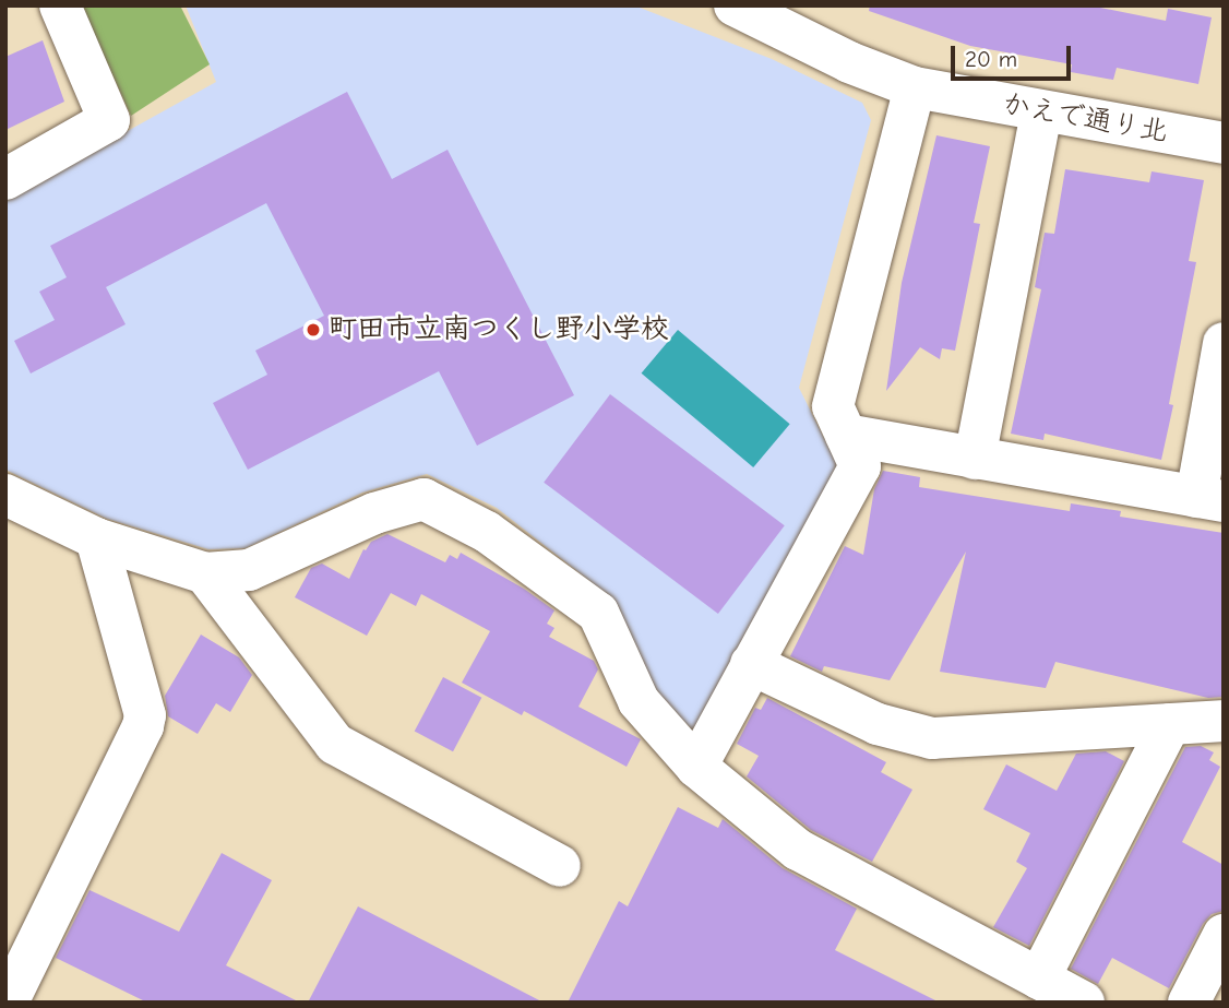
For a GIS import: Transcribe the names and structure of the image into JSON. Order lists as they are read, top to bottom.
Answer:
{
  "streets": {
    "street": ["かえで通り北"]
  },
  "places": ["町田市立南つくし野小学校"],
  "scale_bar": "20 m"
}
